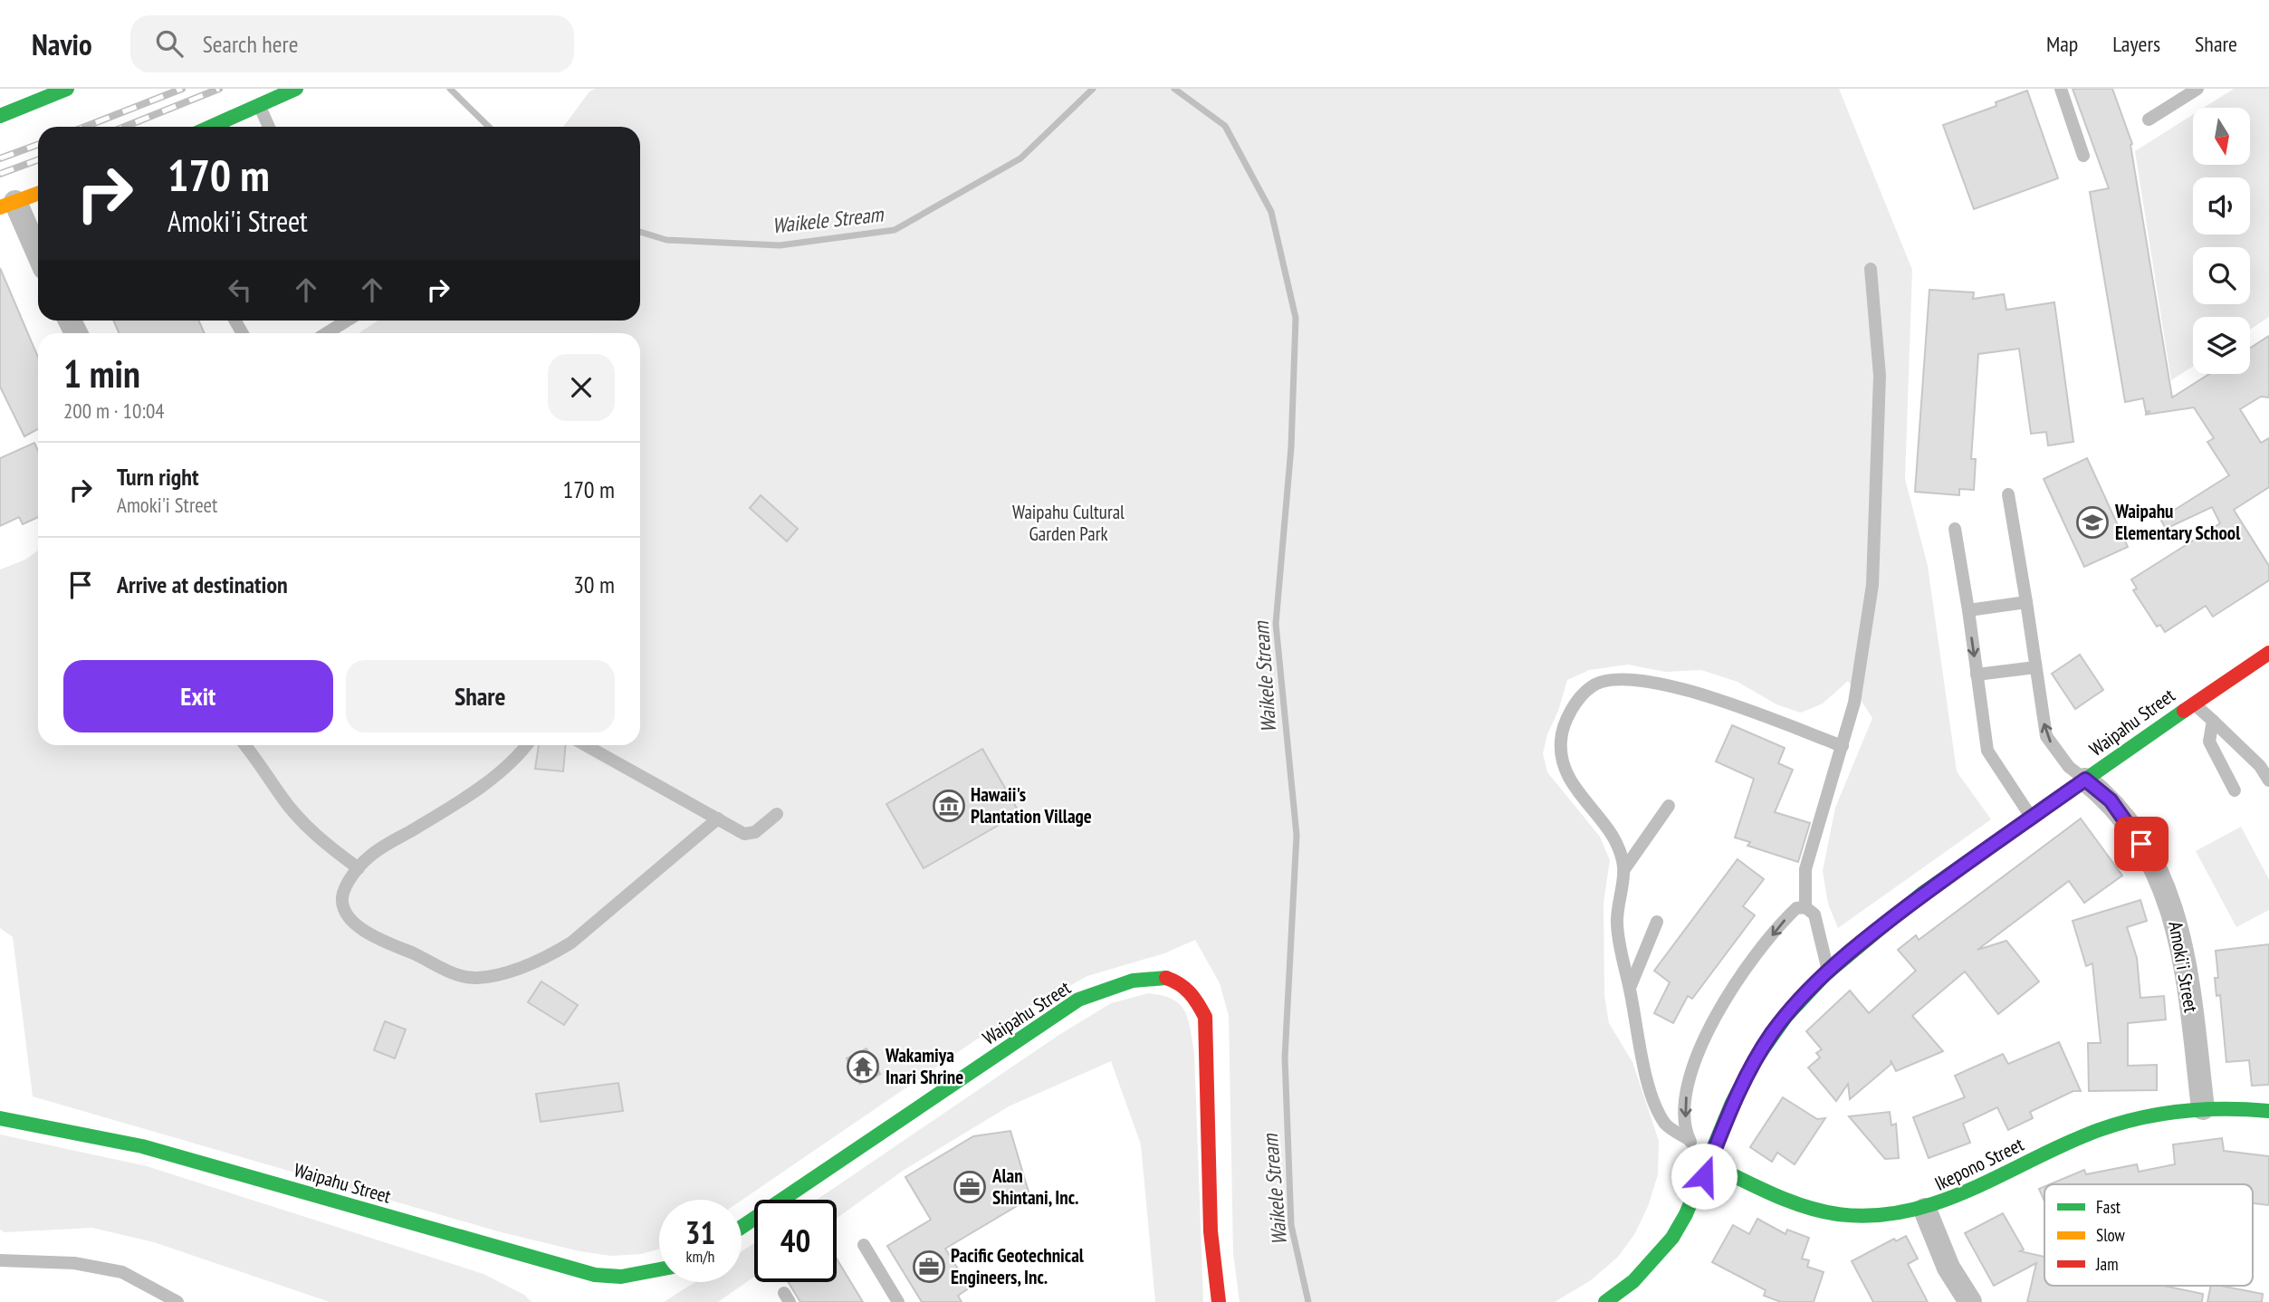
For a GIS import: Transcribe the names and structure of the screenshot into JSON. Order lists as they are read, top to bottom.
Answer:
{
  "streets": {
    "street": ["Waipahu Street", "Amoki'i Street", "Ikepono Street"]
  },
  "crossings": [
    ["Waipahu Street", "Amoki'i Street"],
    ["Waipahu Street", "Ikepono Street"],
    ["Amoki'i Street", "Ikepono Street"]
  ],
  "water": ["Waikele Stream"],
  "parks": ["Waipahu Cultural Garden Park"],
  "places": {
    "school or university": ["Waipahu Elementary School"],
    "museum": ["Hawaii's Plantation Village"],
    "temple": ["Wakamiya Inari Shrine"],
    "office": ["Alan Shintani, Inc.", "Pacific Geotechnical Engineers, Inc."]
  },
  "legend": ["Fast", "Slow", "Jam"],
  "north": "bottom",
  "page": {
    "header": "Navio",
    "search": "Search here",
    "nav": ["Map", "Layers", "Share"],
    "turn": ["170 m", "Amoki'i Street"],
    "heading": ["1 min", "200 m · 10:04"],
    "list": [
      {
        "name": "Turn right",
        "note": "Amoki'i Street",
        "value": "170 m"
      },
      {
        "name": "Arrive at destination",
        "value": "30 m"
      }
    ],
    "buttons": ["Exit", "Share"],
    "speed": "31 km/h",
    "limit": "40"
  }
}
